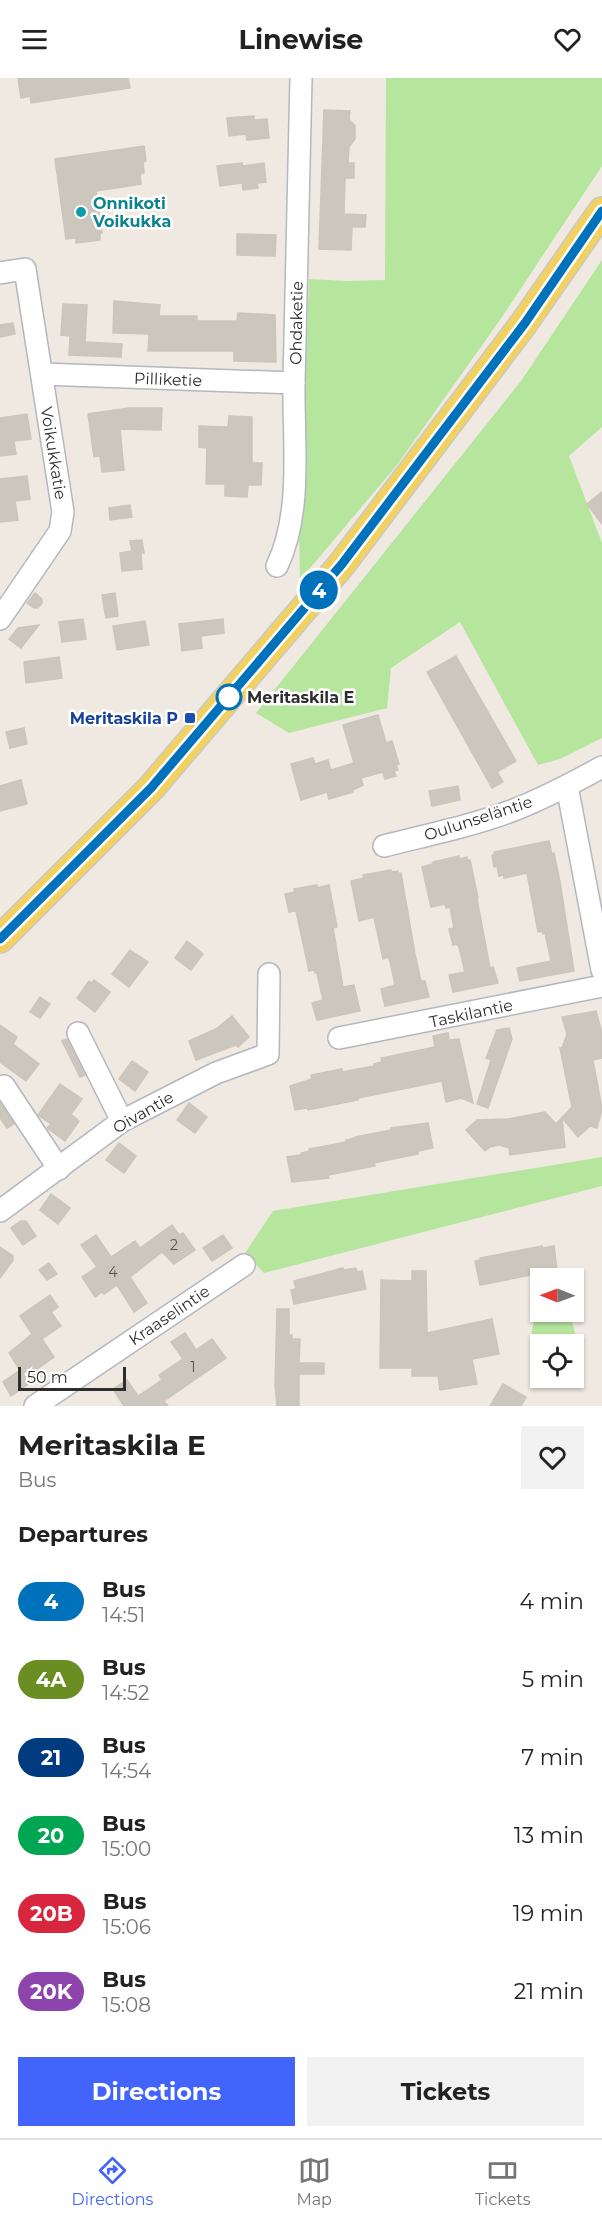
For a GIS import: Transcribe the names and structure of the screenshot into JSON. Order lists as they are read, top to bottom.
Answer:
{
  "streets": {
    "street": [
      "Ohdaketie",
      "Pilliketie",
      "Voikukkatie",
      "Oulunseläntie",
      "Taskilantie",
      "Oivantie",
      "Kraaselintie"
    ]
  },
  "crossings": [
    ["Ohdaketie", "Pilliketie"],
    ["Pilliketie", "Voikukkatie"]
  ],
  "places": {
    "other": ["Onnikoti Voikukka", "Meritaskila E"],
    "transit": ["Meritaskila P"]
  },
  "lines": ["bus line 4"],
  "house_numbers": ["2", "4", "1"],
  "scale_bar": "50 m",
  "north": "left",
  "page": {
    "header": "Linewise",
    "on_map": "4",
    "scale": "50 m",
    "heading": [
      ["Meritaskila E", "Bus"],
      "Departures"
    ],
    "list": [
      {
        "mark": "4",
        "name": "Bus",
        "note": "14:51",
        "value": "4 min"
      },
      {
        "mark": "4A",
        "name": "Bus",
        "note": "14:52",
        "value": "5 min"
      },
      {
        "mark": "21",
        "name": "Bus",
        "note": "14:54",
        "value": "7 min"
      },
      {
        "mark": "20",
        "name": "Bus",
        "note": "15:00",
        "value": "13 min"
      },
      {
        "mark": "20B",
        "name": "Bus",
        "note": "15:06",
        "value": "19 min"
      },
      {
        "mark": "20K",
        "name": "Bus",
        "note": "15:08",
        "value": "21 min"
      }
    ],
    "buttons": ["Directions", "Tickets"],
    "tabs": ["Directions", "Map", "Tickets"]
  }
}
